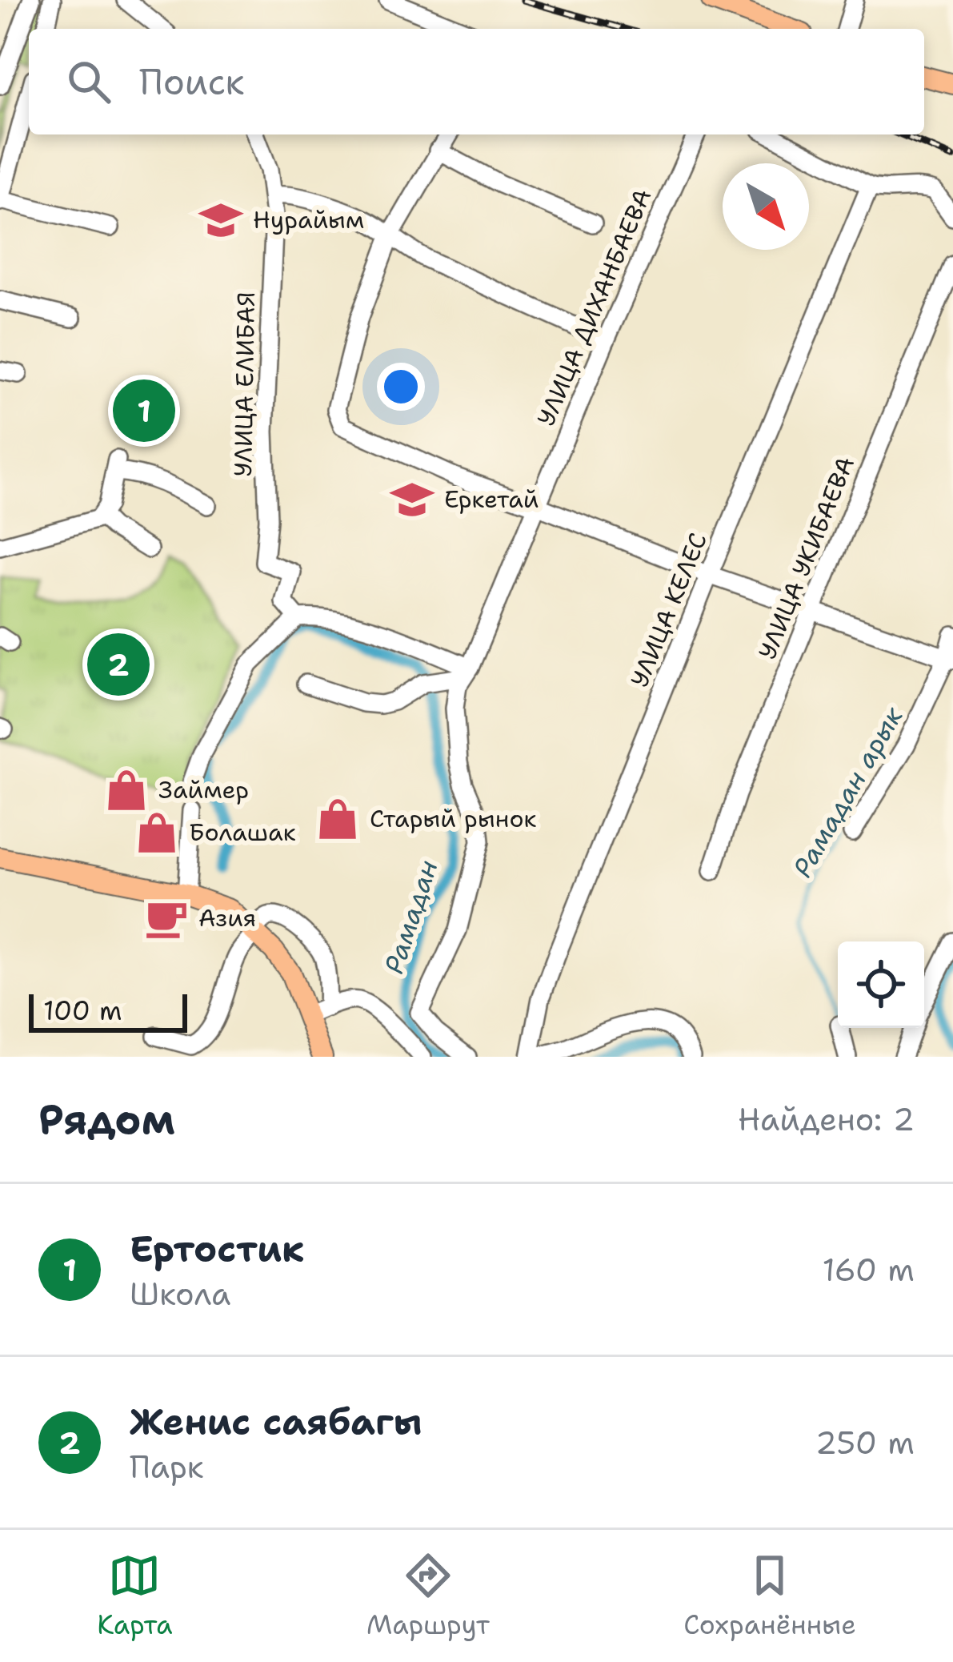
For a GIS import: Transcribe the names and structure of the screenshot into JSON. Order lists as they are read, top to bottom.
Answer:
{
  "streets": {
    "street": [
      "УЛИЦА ДИХАНБАЕВА",
      "УЛИЦА ЕЛИБАЯ",
      "УЛИЦА УКИБАЕВА",
      "УЛИЦА КЕЛЕС"
    ]
  },
  "water": ["Рамадан арык", "Рамадан"],
  "places": {
    "school or university": ["Нурайым", "Еркетай"],
    "shop": ["Займер", "Старый рынок", "Болашак"],
    "cafe": ["Азия"]
  },
  "scale_bar": "100 m",
  "north": "bottom right",
  "page": {
    "search": "Поиск",
    "pins": ["1", "2"],
    "scale": "100 m",
    "heading": ["Рядом", "Найдено: 2"],
    "list": [
      {
        "mark": "1",
        "name": "Ертостик",
        "note": "Школа",
        "value": "160 m"
      },
      {
        "mark": "2",
        "name": "Женис саябагы",
        "note": "Парк",
        "value": "250 m"
      }
    ],
    "nav": ["Карта", "Маршрут", "Сохранённые"]
  }
}
